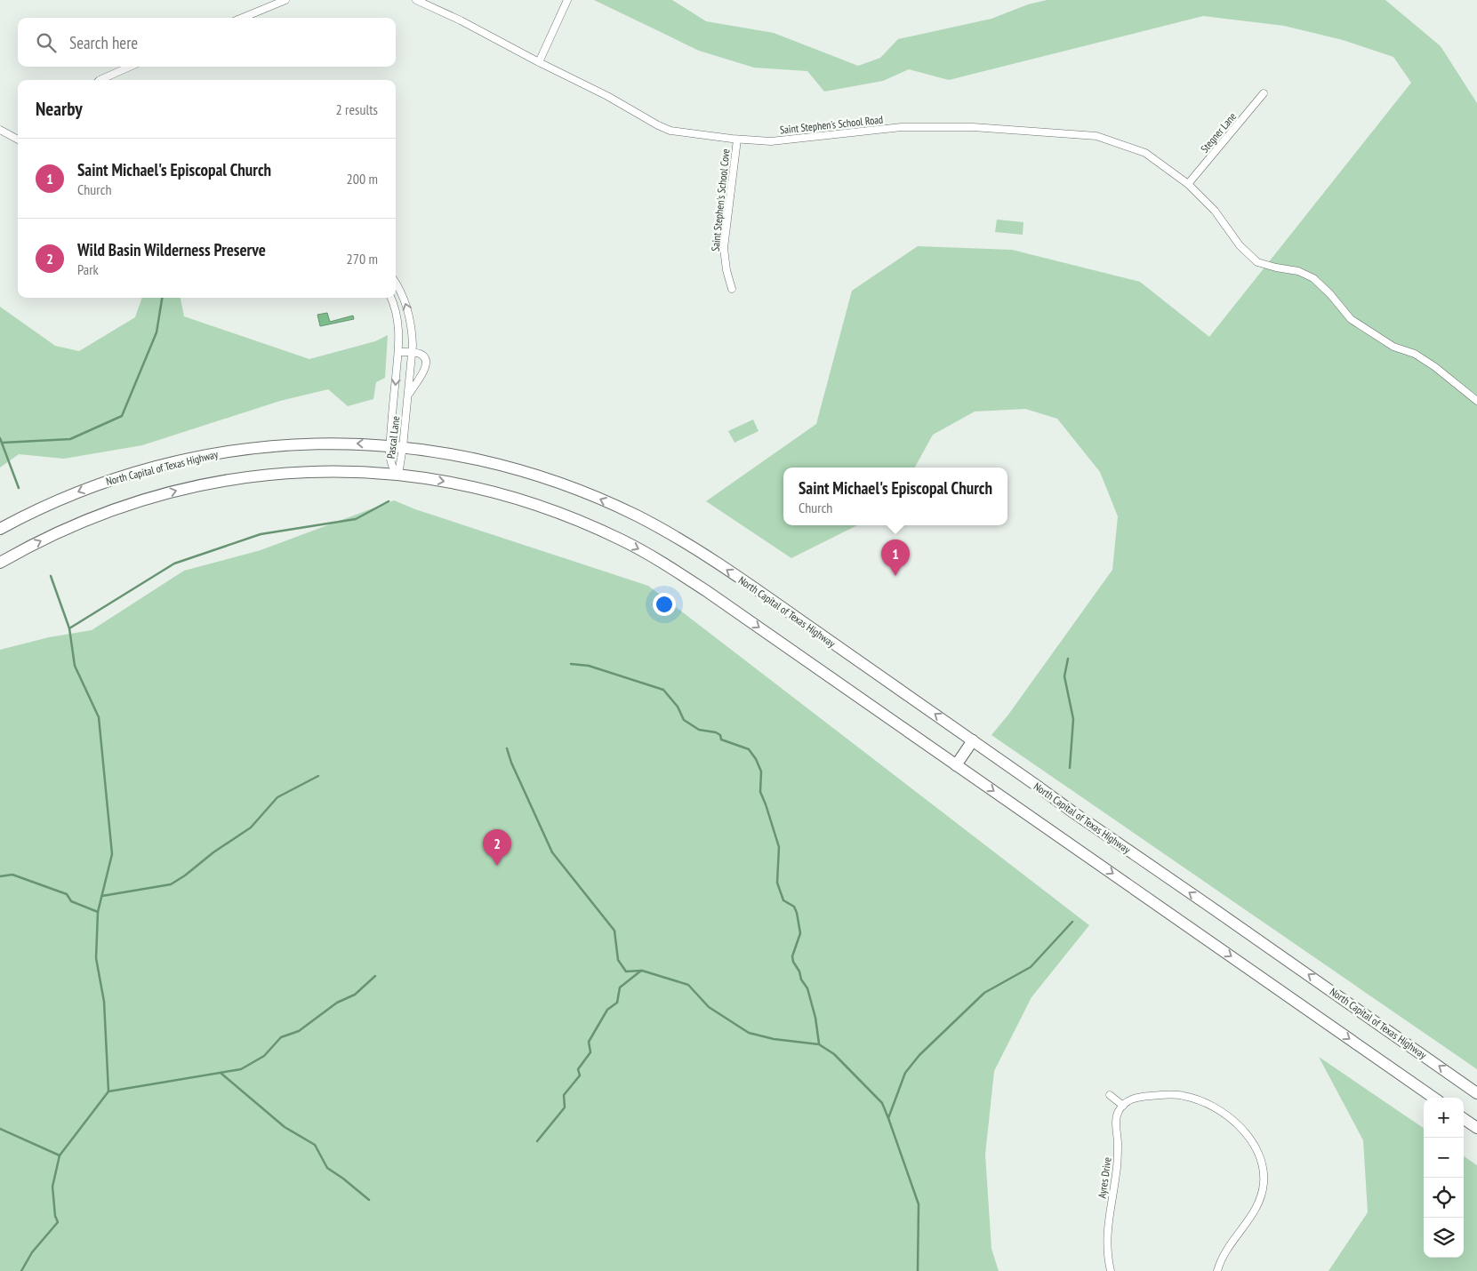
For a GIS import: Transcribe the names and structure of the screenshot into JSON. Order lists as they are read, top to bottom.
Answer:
{
  "streets": {
    "highway": ["North Capital of Texas Highway"],
    "street": [
      "Saint Stephen's School Road",
      "Stegner Lane",
      "Saint Stephen's School Cove",
      "Pascal Lane",
      "Ayres Drive"
    ]
  },
  "crossings": [
    ["Saint Stephen's School Road", "Stegner Lane"],
    ["Saint Stephen's School Road", "Saint Stephen's School Cove"],
    ["Pascal Lane", "North Capital of Texas Highway"]
  ],
  "page": {
    "search": "Search here",
    "heading": ["Nearby", "2 results"],
    "list": [
      {
        "mark": "1",
        "name": "Saint Michael's Episcopal Church",
        "note": "Church",
        "value": "200 m"
      },
      {
        "mark": "2",
        "name": "Wild Basin Wilderness Preserve",
        "note": "Park",
        "value": "270 m"
      }
    ],
    "popup": ["Saint Michael's Episcopal Church", "Church"],
    "pins": ["1", "2"],
    "map_buttons": ["+", "−"]
  }
}
